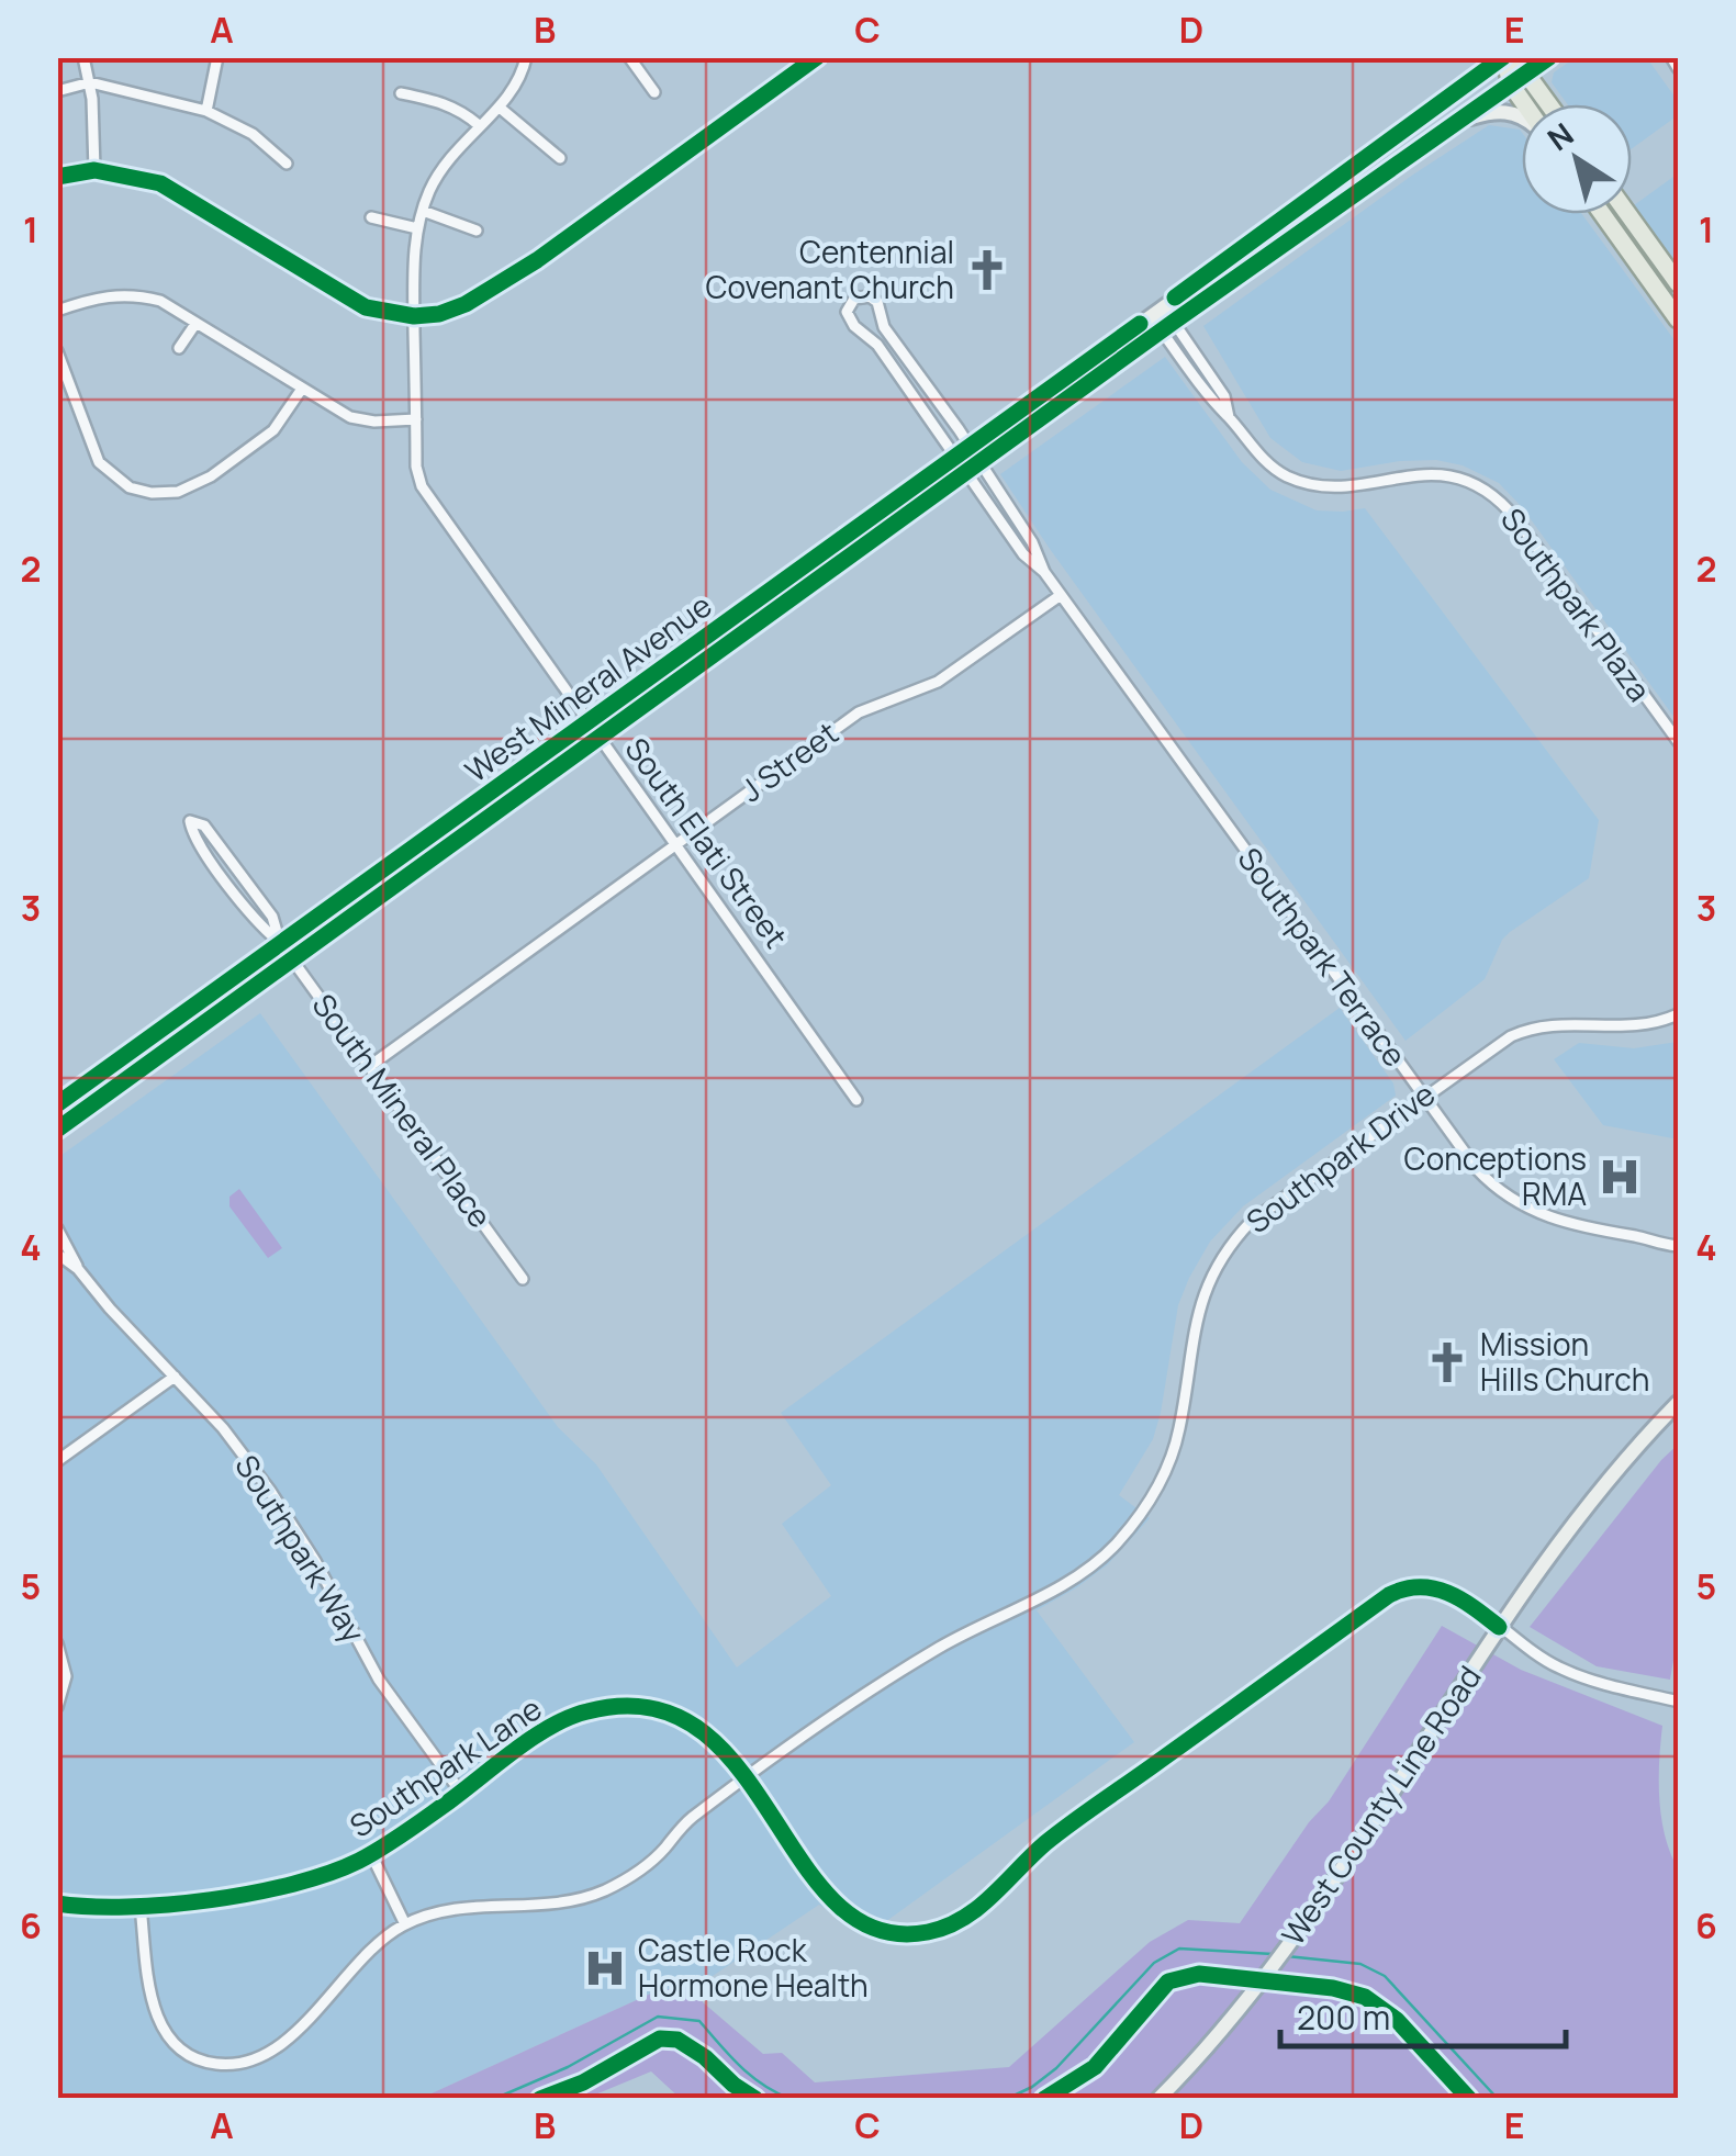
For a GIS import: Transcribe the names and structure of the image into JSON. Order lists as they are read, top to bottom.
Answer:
{
  "streets": {
    "main road": ["West Mineral Avenue", "West County Line Road"],
    "street": [
      "Southpark Plaza",
      "J Street",
      "South Elati Street",
      "Southpark Terrace",
      "South Mineral Place",
      "Southpark Drive",
      "Southpark Way",
      "Southpark Lane"
    ]
  },
  "crossings": [
    ["Southpark Plaza", "West Mineral Avenue"],
    ["West Mineral Avenue", "South Elati Street"],
    ["West Mineral Avenue", "Southpark Terrace"],
    ["West Mineral Avenue", "South Mineral Place"],
    ["J Street", "South Elati Street"],
    ["J Street", "Southpark Terrace"],
    ["J Street", "South Mineral Place"],
    ["Southpark Terrace", "Southpark Drive"],
    ["Southpark Drive", "Southpark Lane"],
    ["Southpark Way", "Southpark Lane"],
    ["Southpark Lane", "West County Line Road"]
  ],
  "places": {
    "church": ["Centennial Covenant Church", "Mission Hills Church"],
    "hospital": ["Conceptions RMA", "Castle Rock Hormone Health"]
  },
  "scale_bar": "200 m",
  "north": "top left",
  "grid": {
    "columns": [
      "A",
      "B",
      "C",
      "D",
      "E"
    ],
    "rows": [
      "1",
      "2",
      "3",
      "4",
      "5",
      "6"
    ]
  }
}
